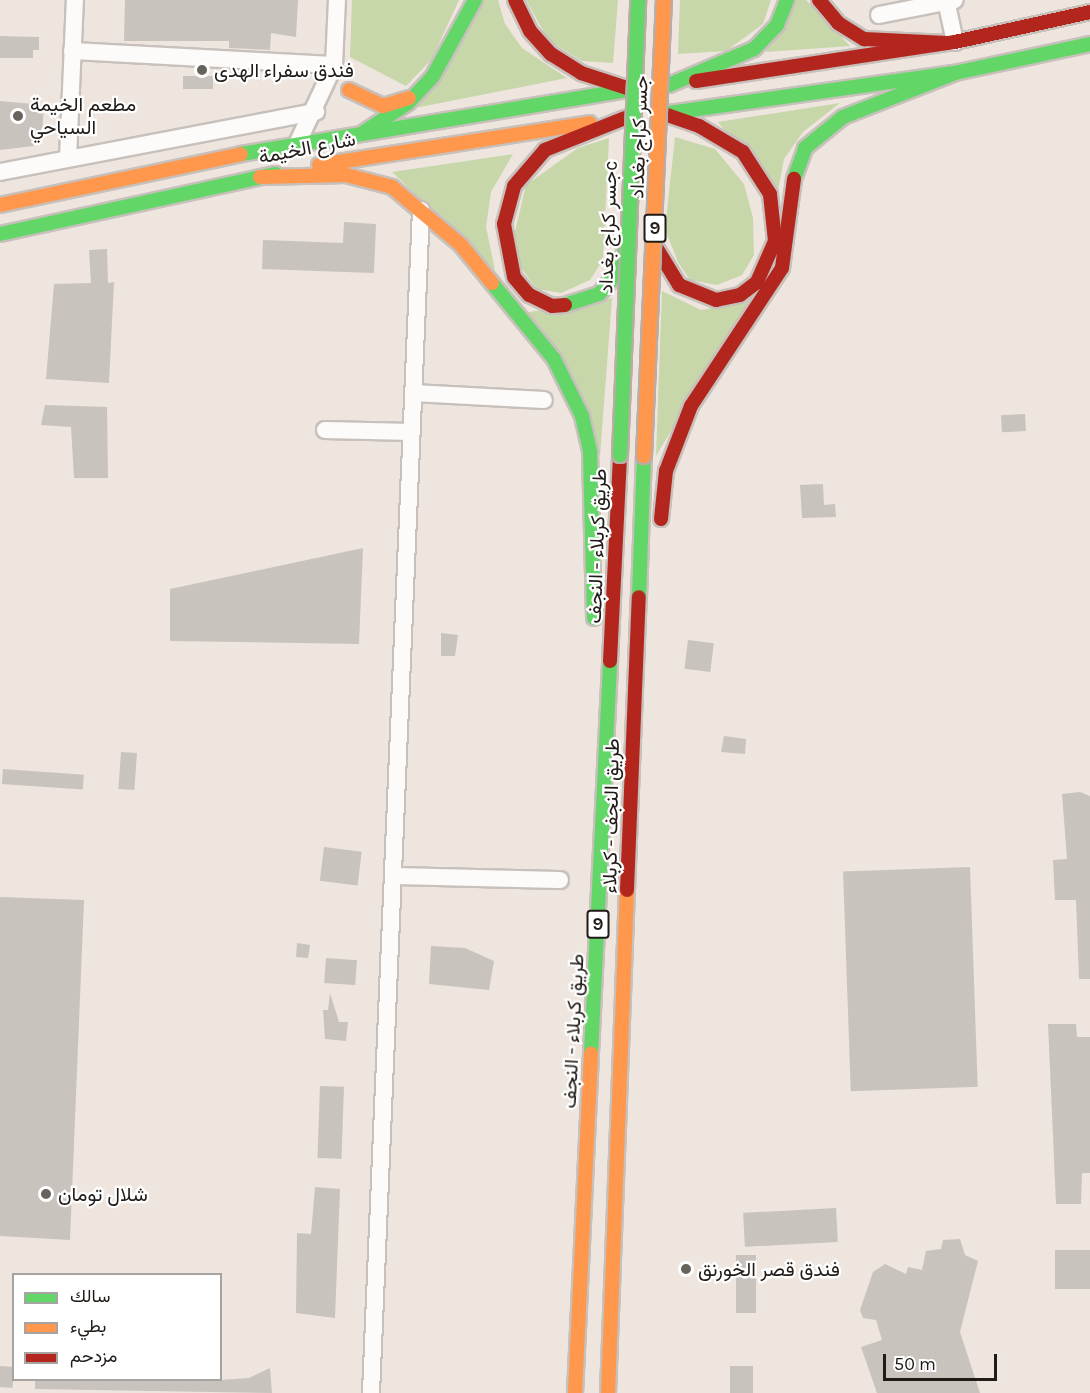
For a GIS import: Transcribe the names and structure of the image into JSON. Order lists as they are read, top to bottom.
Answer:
{
  "streets": {
    "main road": [
      "جسر كراج بغداد",
      "شارع الخيمة",
      "جسر كراج بغدادc",
      "9",
      "طريق کربلاء - النجف",
      "طريق النجف - کربلاء"
    ]
  },
  "crossings": [
    ["جسر كراج بغداد", "طريق النجف - کربلاء"],
    ["جسر كراج بغدادc", "طريق کربلاء - النجف"]
  ],
  "places": [
    "فندق سفراء الهدى",
    "مطعم الخيمة السياحي",
    "شلال تومان",
    "فندق قصر الخورنق"
  ],
  "legend": ["سالك", "بطيء", "مزدحم"],
  "scale_bar": "50 m"
}
